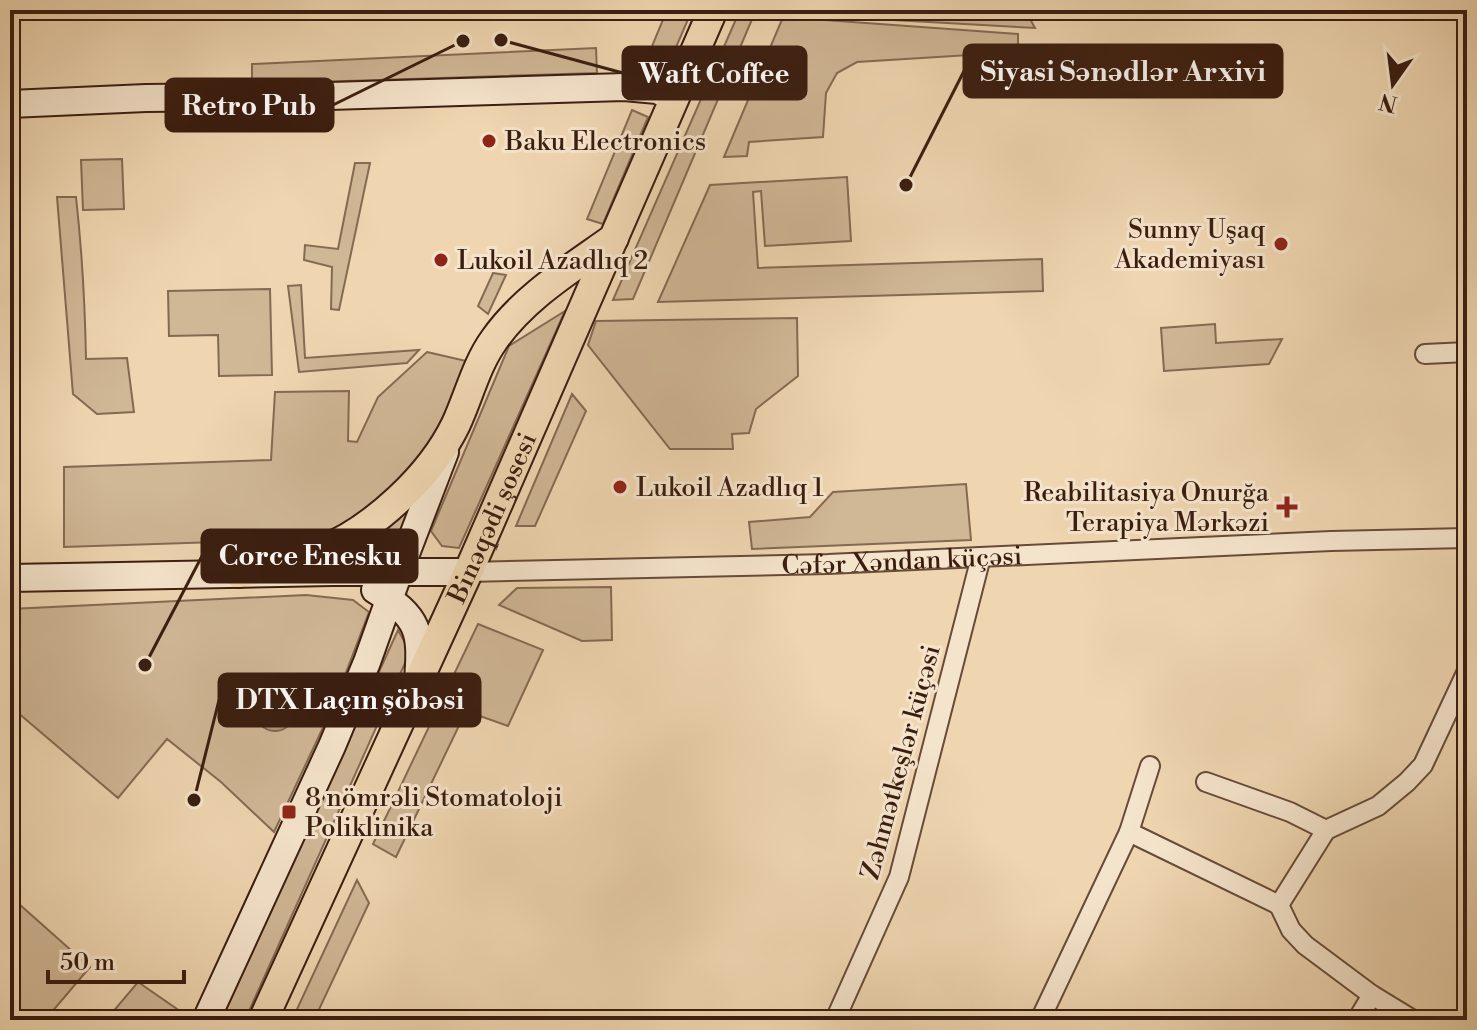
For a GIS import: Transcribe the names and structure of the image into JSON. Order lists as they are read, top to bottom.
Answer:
{
  "streets": {
    "main road": ["Binəqədi şosesi"],
    "street": ["Cəfər Xəndan küçəsi", "Zəhmətkeşlər küçəsi"]
  },
  "crossings": [
    ["Binəqədi şosesi", "Cəfər Xəndan küçəsi"],
    ["Cəfər Xəndan küçəsi", "Zəhmətkeşlər küçəsi"]
  ],
  "places": {
    "other": [
      "Waft Coffee",
      "Retro Pub",
      "Baku Electronics",
      "Siyasi Sənədlər Arxivi",
      "Sunny Uşaq Akademiyası",
      "Lukoil Azadlıq 2",
      "Lukoil Azadlıq 1",
      "Corce Enesku",
      "DTX Laçın şöbəsi"
    ],
    "health": ["Reabilitasiya Onurğa Terapiya Mərkəzi"],
    "transit": ["8 nömrəli Stomatoloji Poliklinika"]
  },
  "scale_bar": "50 m",
  "north": "bottom"
}
